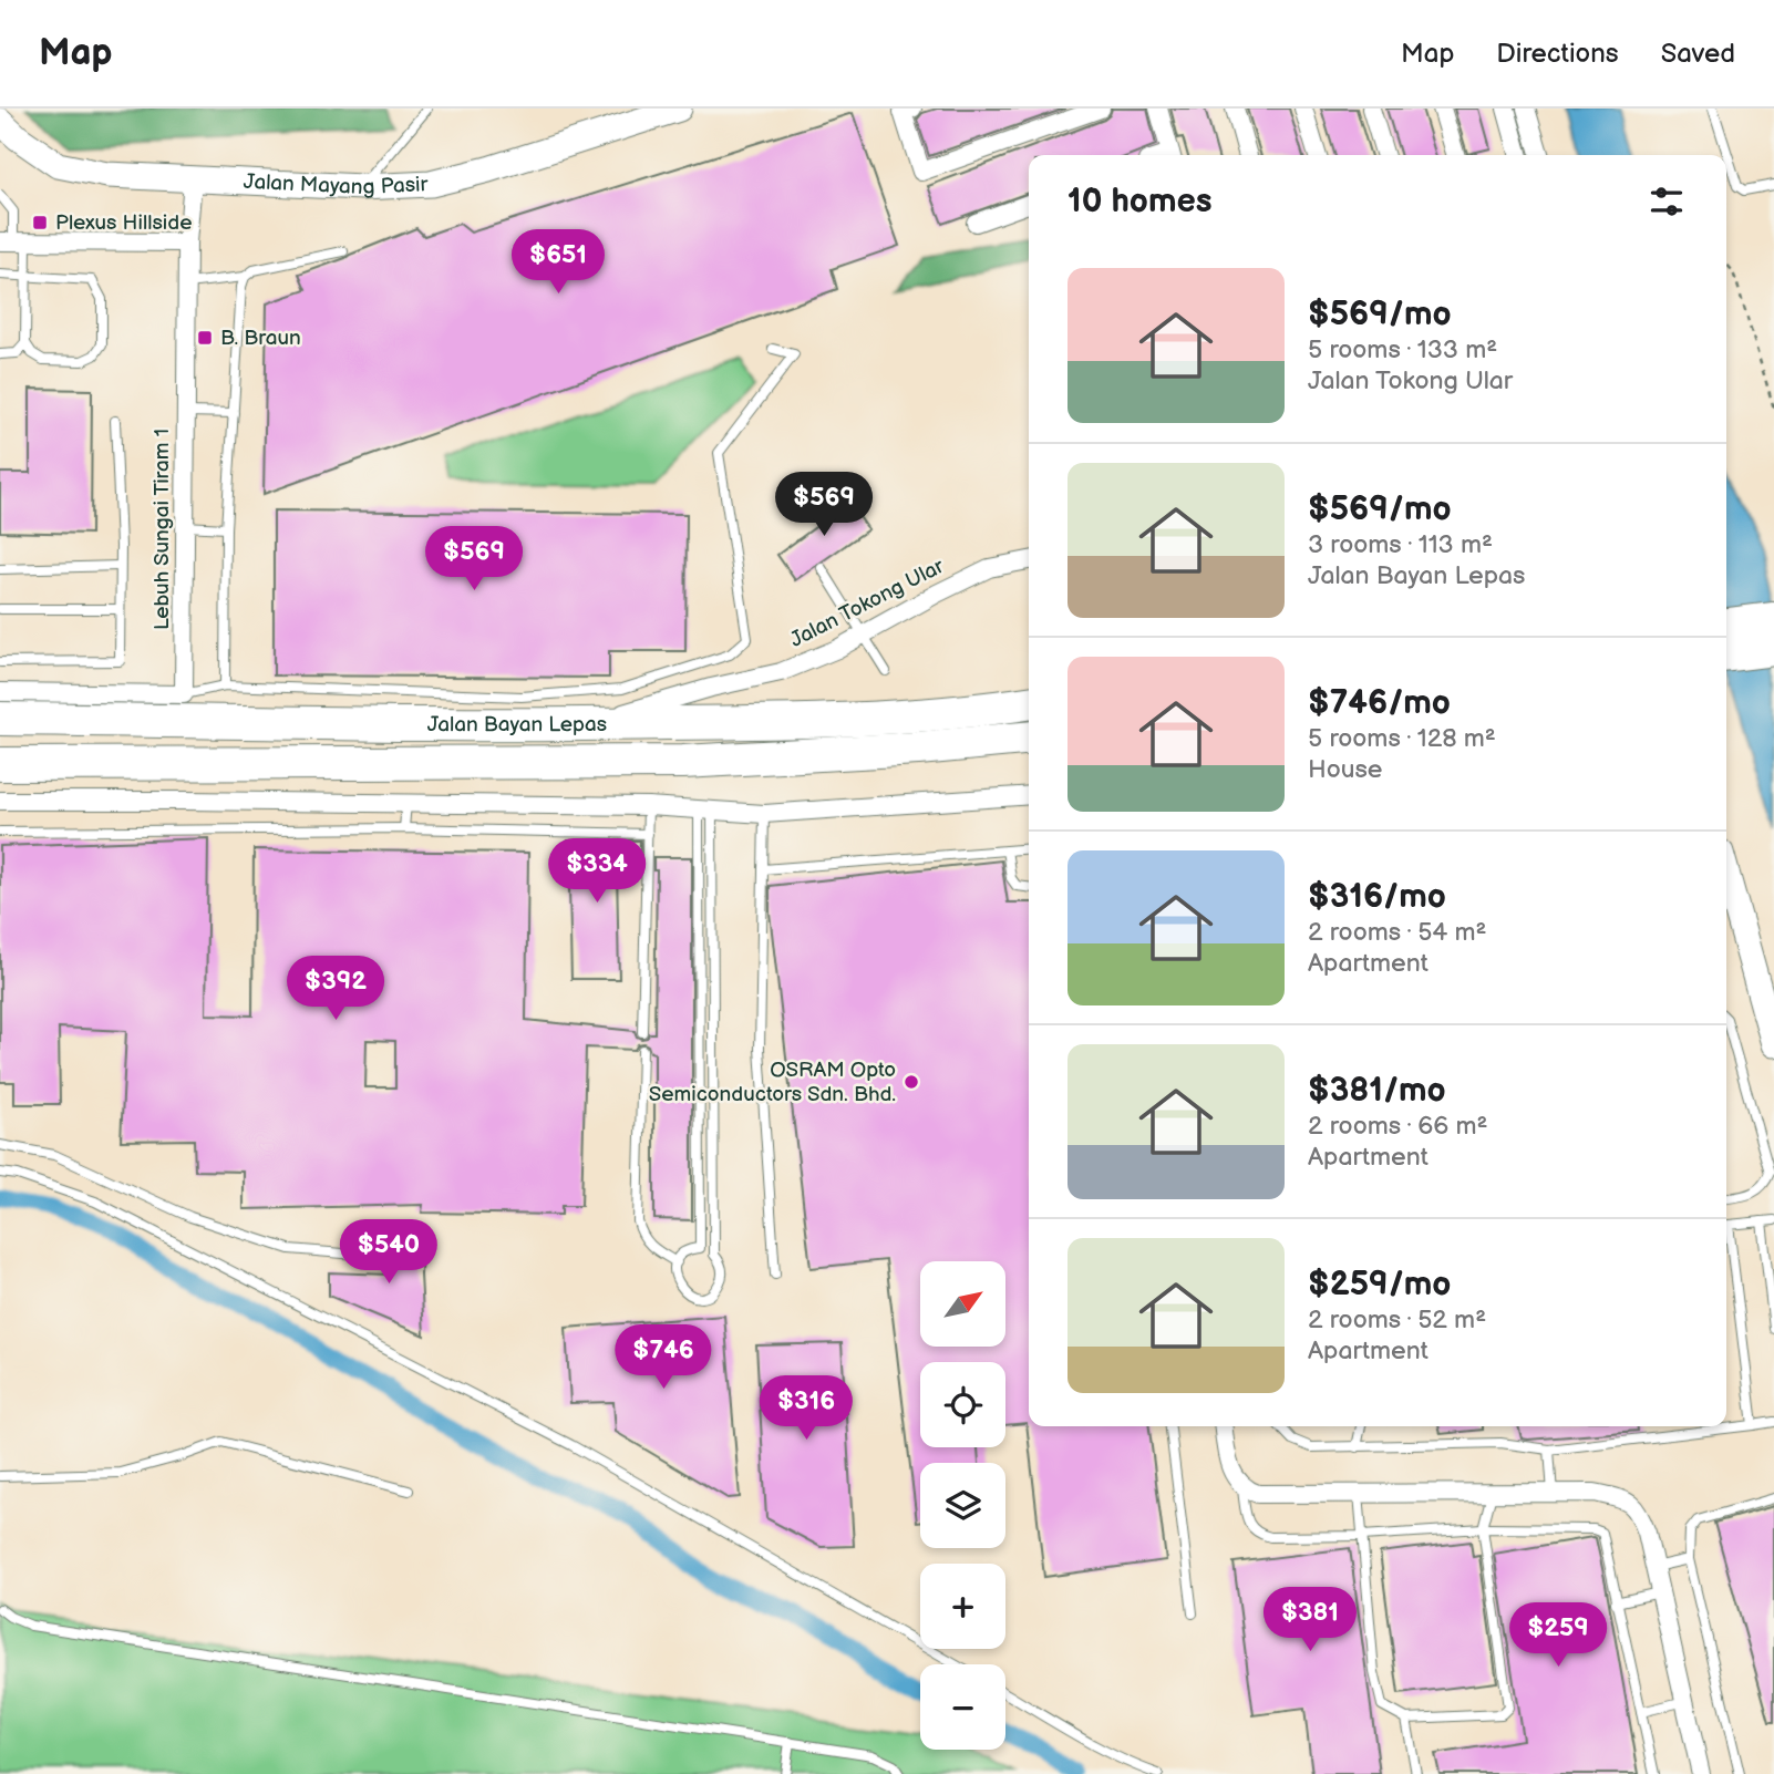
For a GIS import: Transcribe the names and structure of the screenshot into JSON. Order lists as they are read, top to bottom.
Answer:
{
  "streets": {
    "highway": ["Jalan Bayan Lepas"],
    "street": ["Jalan Mayang Pasir", "Lebuh Sungai Tiram 1", "Jalan Tokong Ular"]
  },
  "crossings": [
    ["Jalan Mayang Pasir", "Lebuh Sungai Tiram 1"],
    ["Jalan Tokong Ular", "Jalan Bayan Lepas"]
  ],
  "places": {
    "transit": ["Plexus Hillside", "B. Braun"],
    "other": ["OSRAM Opto Semiconductors Sdn. Bhd."]
  },
  "north": "top right",
  "page": {
    "header": "Map",
    "nav": ["Map", "Directions", "Saved"],
    "heading": "10 homes",
    "price": [
      "$651",
      "$569",
      "$569",
      "$334",
      "$392",
      "$540",
      "$746",
      "$316",
      "$381",
      "$259"
    ],
    "list": [
      {
        "name": "$569/mo",
        "note": "5 rooms · 133 m² · Jalan Tokong Ular"
      },
      {
        "name": "$569/mo",
        "note": "3 rooms · 113 m² · Jalan Bayan Lepas"
      },
      {
        "name": "$746/mo",
        "note": "5 rooms · 128 m² · House"
      },
      {
        "name": "$316/mo",
        "note": "2 rooms · 54 m² · Apartment"
      },
      {
        "name": "$381/mo",
        "note": "2 rooms · 66 m² · Apartment"
      },
      {
        "name": "$259/mo",
        "note": "2 rooms · 52 m² · Apartment"
      }
    ],
    "map_buttons": ["+", "−"]
  }
}
